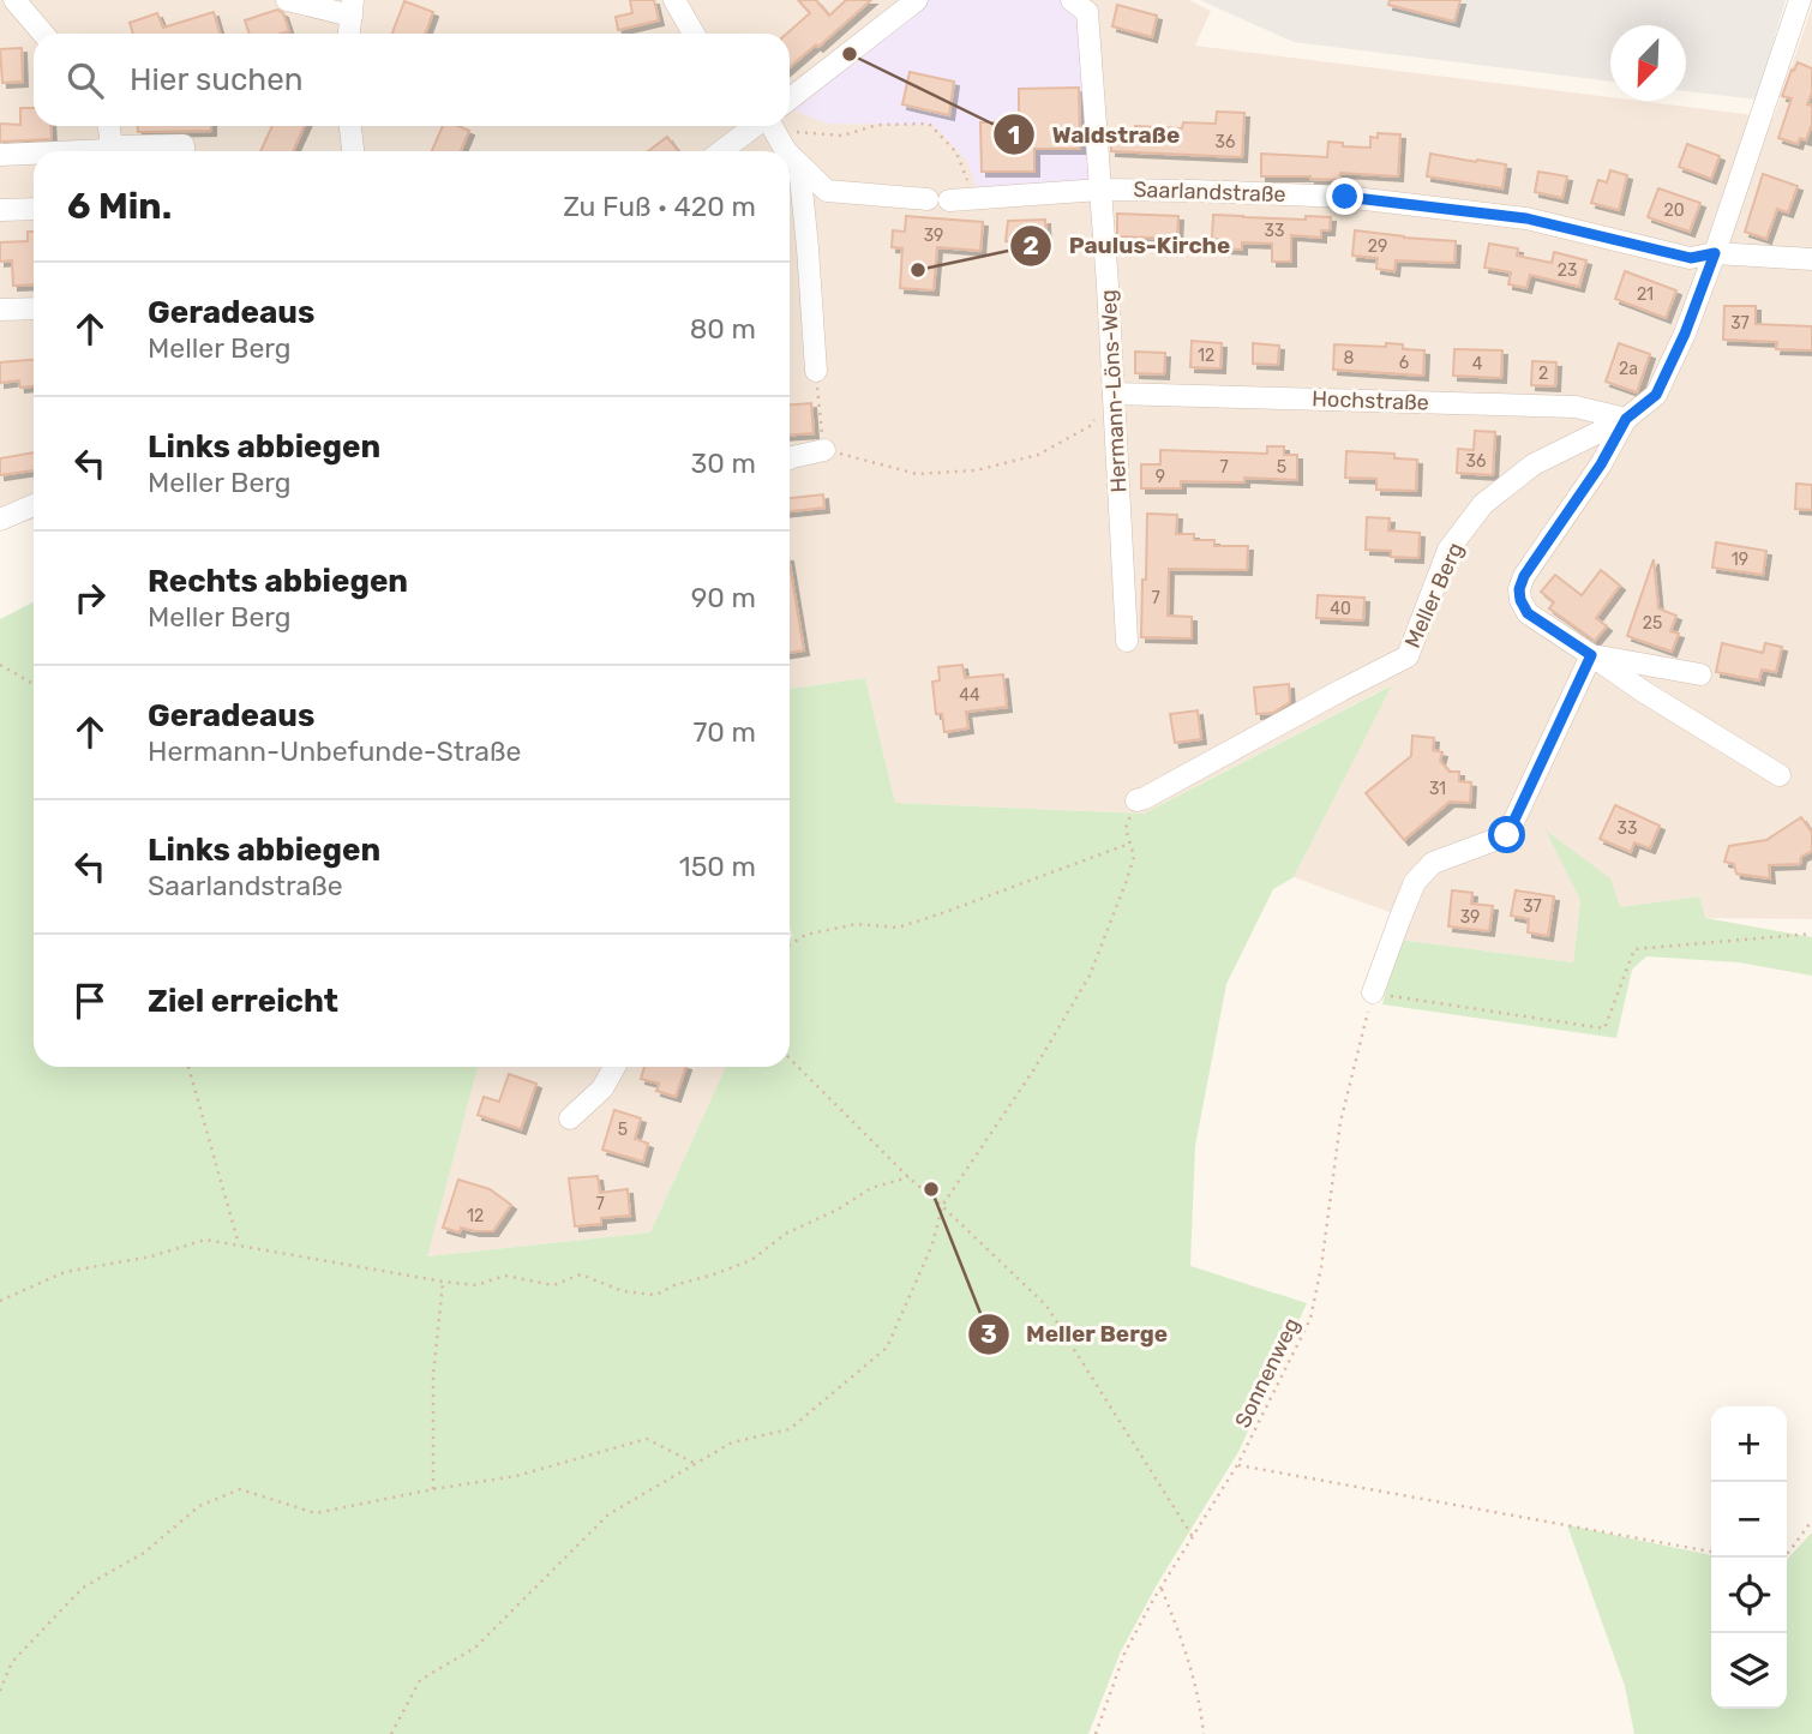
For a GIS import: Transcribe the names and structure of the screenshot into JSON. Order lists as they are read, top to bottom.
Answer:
{
  "streets": {
    "street": [
      "Saarlandstraße",
      "Hermann-Löns-Weg",
      "Hochstraße",
      "Meller Berg"
    ],
    "path": ["Sonnenweg"]
  },
  "crossings": [
    ["Saarlandstraße", "Hermann-Löns-Weg"],
    ["Hermann-Löns-Weg", "Hochstraße"],
    ["Hochstraße", "Meller Berg"]
  ],
  "places": ["Waldstraße", "Paulus-Kirche", "Meller Berge"],
  "house_numbers": [
    "36",
    "20",
    "33",
    "39",
    "29",
    "23",
    "21",
    "37",
    "12",
    "8",
    "6",
    "4",
    "2a",
    "2",
    "36",
    "7",
    "5",
    "9",
    "19",
    "7",
    "40",
    "25",
    "44",
    "31",
    "33",
    "37",
    "39",
    "5",
    "7",
    "12"
  ],
  "north": "bottom left",
  "page": {
    "search": "Hier suchen",
    "heading": ["6 Min.", "Zu Fuß · 420 m"],
    "list": [
      ["Geradeaus", "Meller Berg", "80 m"],
      ["Links abbiegen", "Meller Berg", "30 m"],
      ["Rechts abbiegen", "Meller Berg", "90 m"],
      ["Geradeaus", "Hermann-Unbefunde-Straße", "70 m"],
      ["Links abbiegen", "Saarlandstraße", "150 m"],
      "Ziel erreicht"
    ],
    "map_buttons": ["+", "−"]
  }
}
